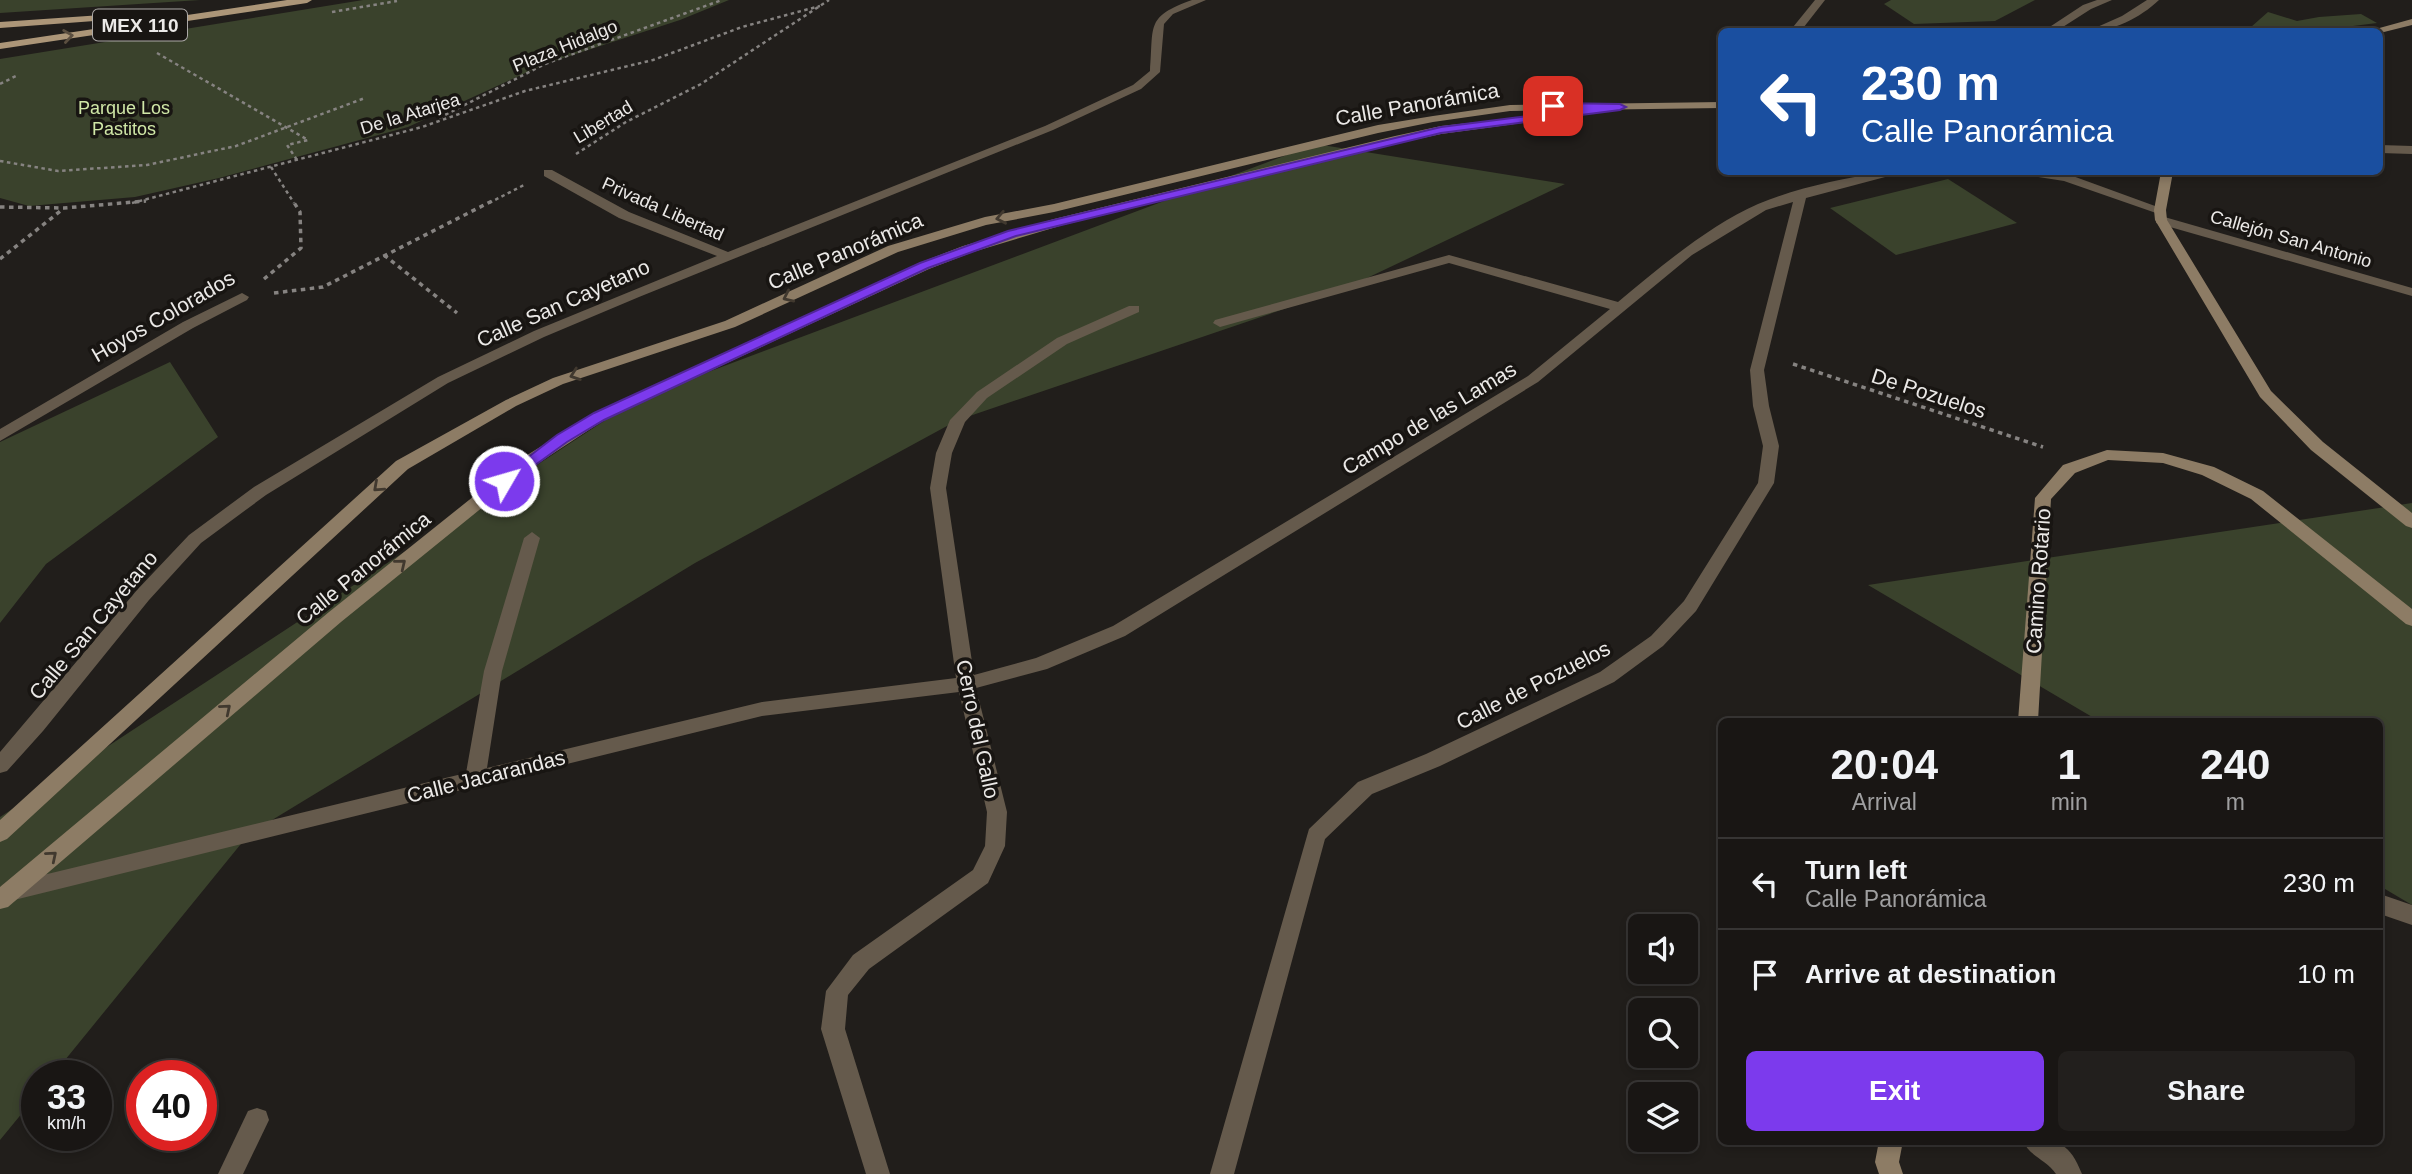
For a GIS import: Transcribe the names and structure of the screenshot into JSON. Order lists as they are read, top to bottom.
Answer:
{
  "streets": {
    "main road": ["MEX 110"],
    "street": [
      "Calle Panorámica",
      "Privada Libertad",
      "Callejón San Antonio",
      "Calle San Cayetano",
      "Hoyos Colorados",
      "Campo de las Lamas",
      "Camino Rotario",
      "Calle de Pozuelos",
      "Cerro del Gallo",
      "Calle Jacarandas"
    ],
    "path": [
      "Plaza Hidalgo",
      "De la Atarjea",
      "Libertad",
      "De Pozuelos"
    ]
  },
  "crossings": [
    ["Plaza Hidalgo", "De la Atarjea"],
    ["Calle Panorámica", "Calle Jacarandas"],
    ["De la Atarjea", "Libertad"],
    ["De la Atarjea", "Hoyos Colorados"],
    ["Libertad", "Privada Libertad"],
    ["Libertad", "Hoyos Colorados"],
    ["Privada Libertad", "Calle San Cayetano"],
    ["De Pozuelos", "Camino Rotario"],
    ["De Pozuelos", "Calle de Pozuelos"],
    ["Campo de las Lamas", "Calle de Pozuelos"],
    ["Campo de las Lamas", "Cerro del Gallo"],
    ["Campo de las Lamas", "Calle Jacarandas"],
    ["Cerro del Gallo", "Calle Jacarandas"]
  ],
  "parks": ["Parque Los Pastitos"],
  "page": {
    "turn": ["230 m", "Calle Panorámica"],
    "eta": [
      "20:04",
      "Arrival",
      "1",
      "min",
      "240",
      "m"
    ],
    "list": [
      {
        "name": "Turn left",
        "note": "Calle Panorámica",
        "value": "230 m"
      },
      {
        "name": "Arrive at destination",
        "value": "10 m"
      }
    ],
    "buttons": ["Exit", "Share"],
    "speed": "33 km/h",
    "limit": "40"
  }
}
